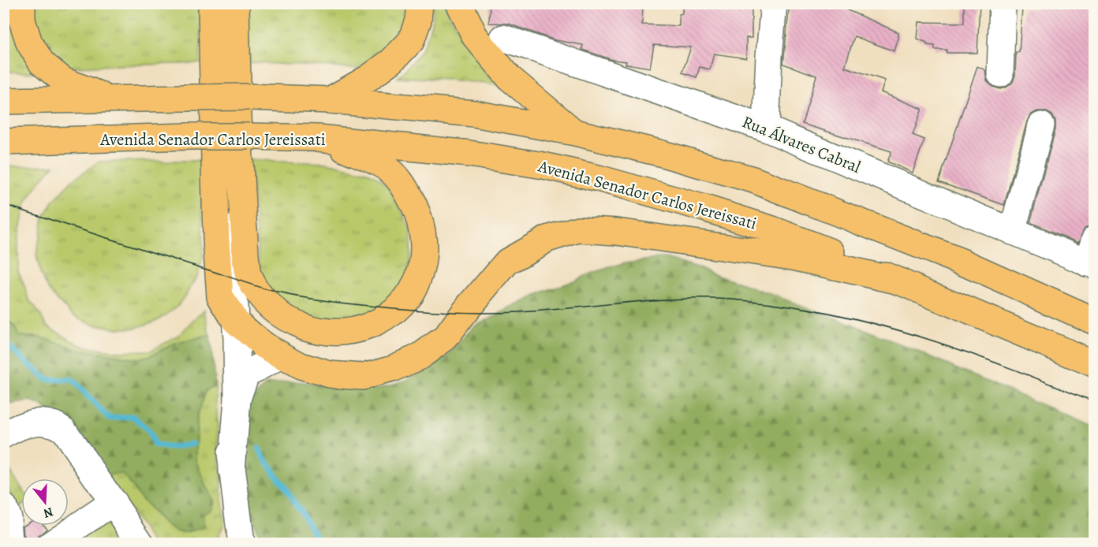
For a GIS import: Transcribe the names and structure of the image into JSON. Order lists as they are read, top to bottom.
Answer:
{
  "streets": {
    "main road": ["Avenida Senador Carlos Jereissati"],
    "street": ["Rua Álvares Cabral"]
  },
  "north": "bottom"
}
